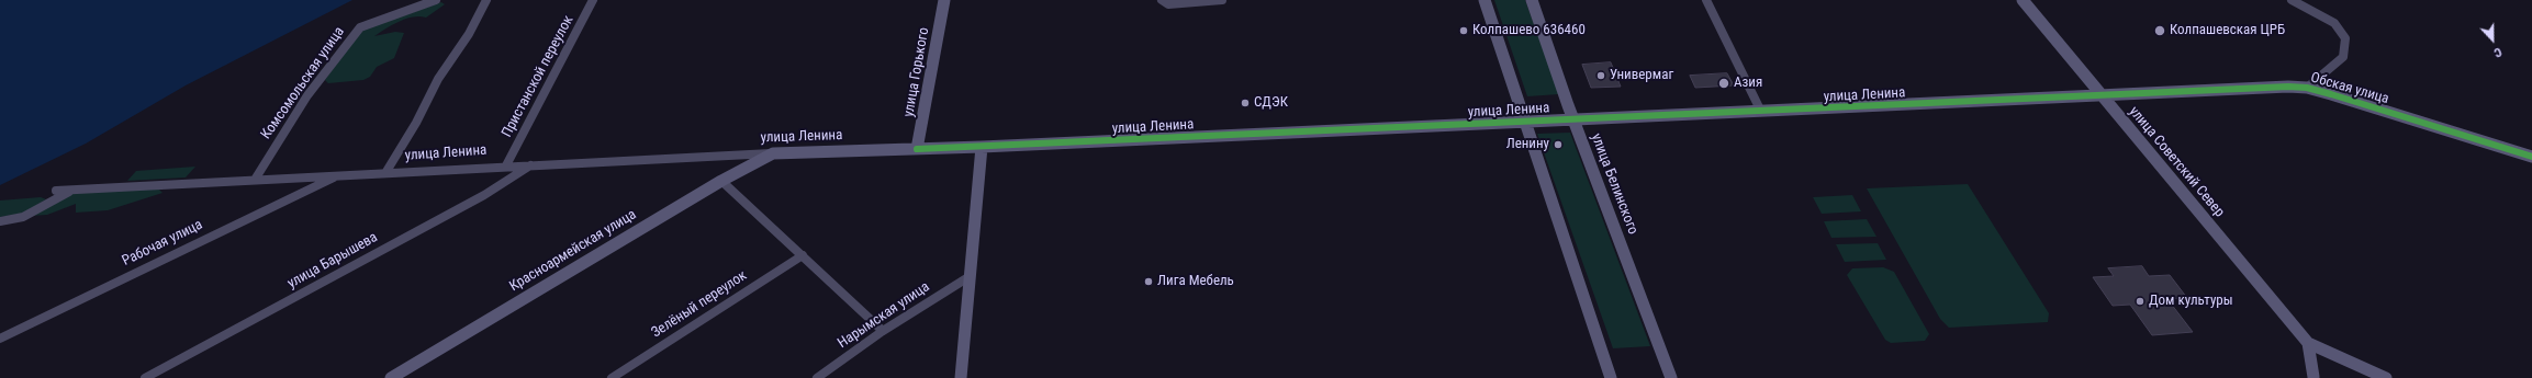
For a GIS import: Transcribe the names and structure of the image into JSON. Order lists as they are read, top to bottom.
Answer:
{
  "streets": {
    "street": [
      "улица Горького",
      "Пристанской переулок",
      "Комсомольская улица",
      "Обская улица",
      "улица Ленина",
      "улица Советский Север",
      "улица Белинского",
      "Рабочая улица",
      "Красноармейская улица",
      "улица Барышева",
      "Зелёный переулок",
      "Нарымская улица"
    ]
  },
  "crossings": [
    ["улица Горького", "улица Ленина"],
    ["Пристанской переулок", "улица Ленина"],
    ["Комсомольская улица", "улица Ленина"],
    ["Обская улица", "улица Ленина"],
    ["Обская улица", "улица Советский Север"],
    ["улица Ленина", "улица Советский Север"],
    ["улица Ленина", "улица Белинского"],
    ["улица Ленина", "Рабочая улица"],
    ["улица Ленина", "Красноармейская улица"],
    ["улица Ленина", "улица Барышева"]
  ],
  "places": [
    "Колпашево 636460",
    "Колпашевская ЦРБ",
    "Универмаг",
    "Азия",
    "СДЭК",
    "Ленину",
    "Лига Мебель",
    "Дом культуры"
  ],
  "north": "bottom"
}
